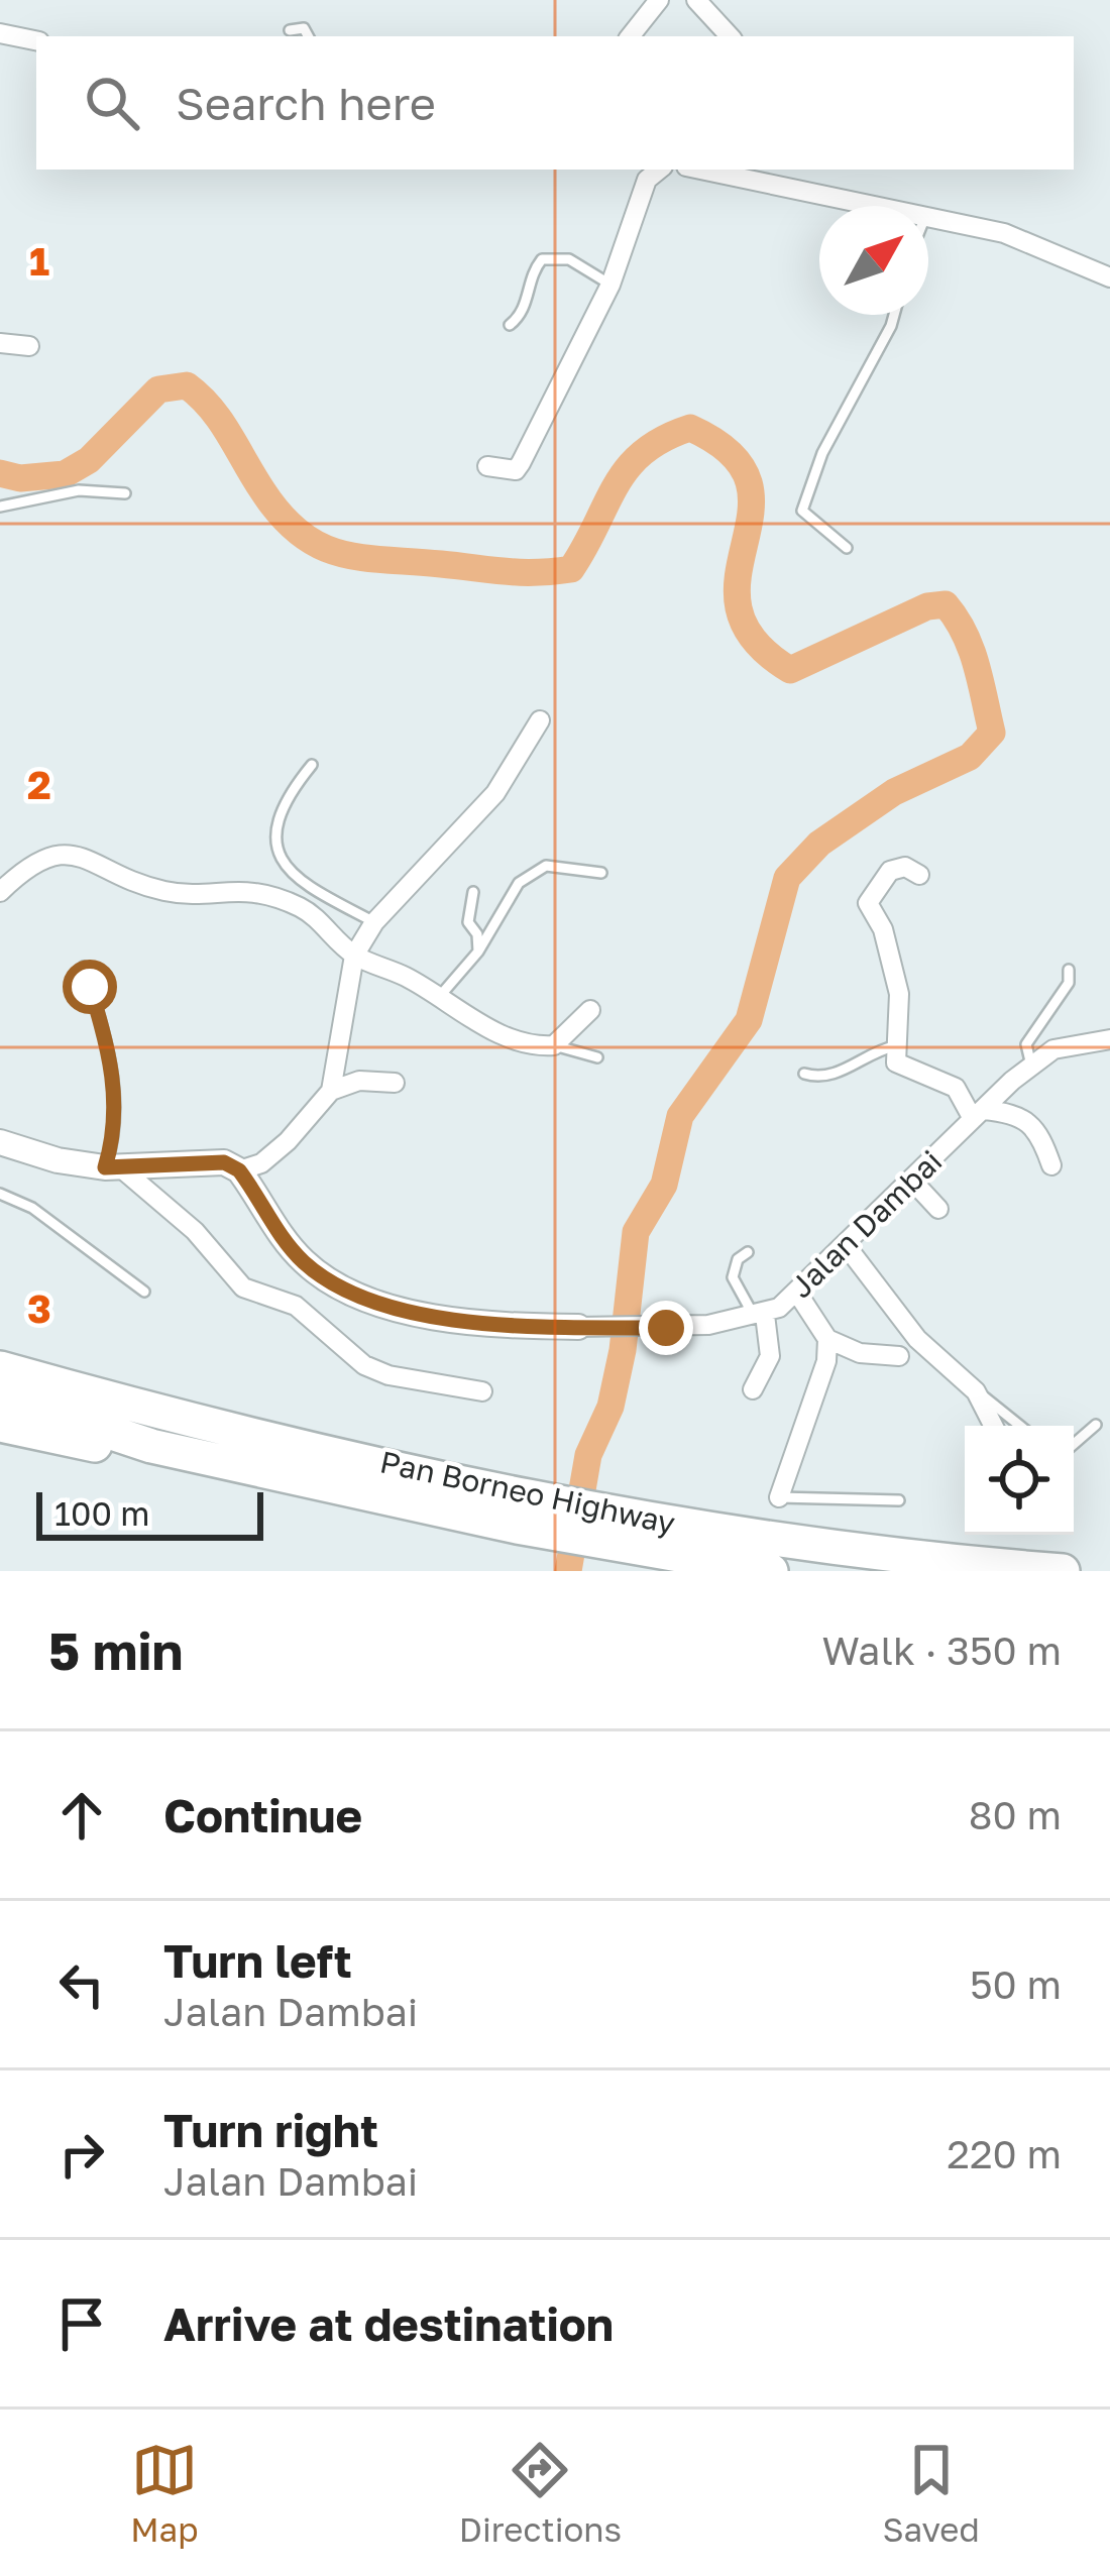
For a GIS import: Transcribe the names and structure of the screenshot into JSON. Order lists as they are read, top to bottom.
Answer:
{
  "streets": {
    "highway": ["Pan Borneo Highway"],
    "street": ["Jalan Dambai"]
  },
  "scale_bar": "100 m",
  "north": "top right",
  "page": {
    "search": "Search here",
    "scale": "100 m",
    "heading": ["5 min", "Walk · 350 m"],
    "list": [
      ["Continue", "80 m"],
      ["Turn left", "Jalan Dambai", "50 m"],
      ["Turn right", "Jalan Dambai", "220 m"],
      "Arrive at destination"
    ],
    "nav": ["Map", "Directions", "Saved"]
  },
  "grid": {
    "rows": ["1", "2", "3"]
  }
}
